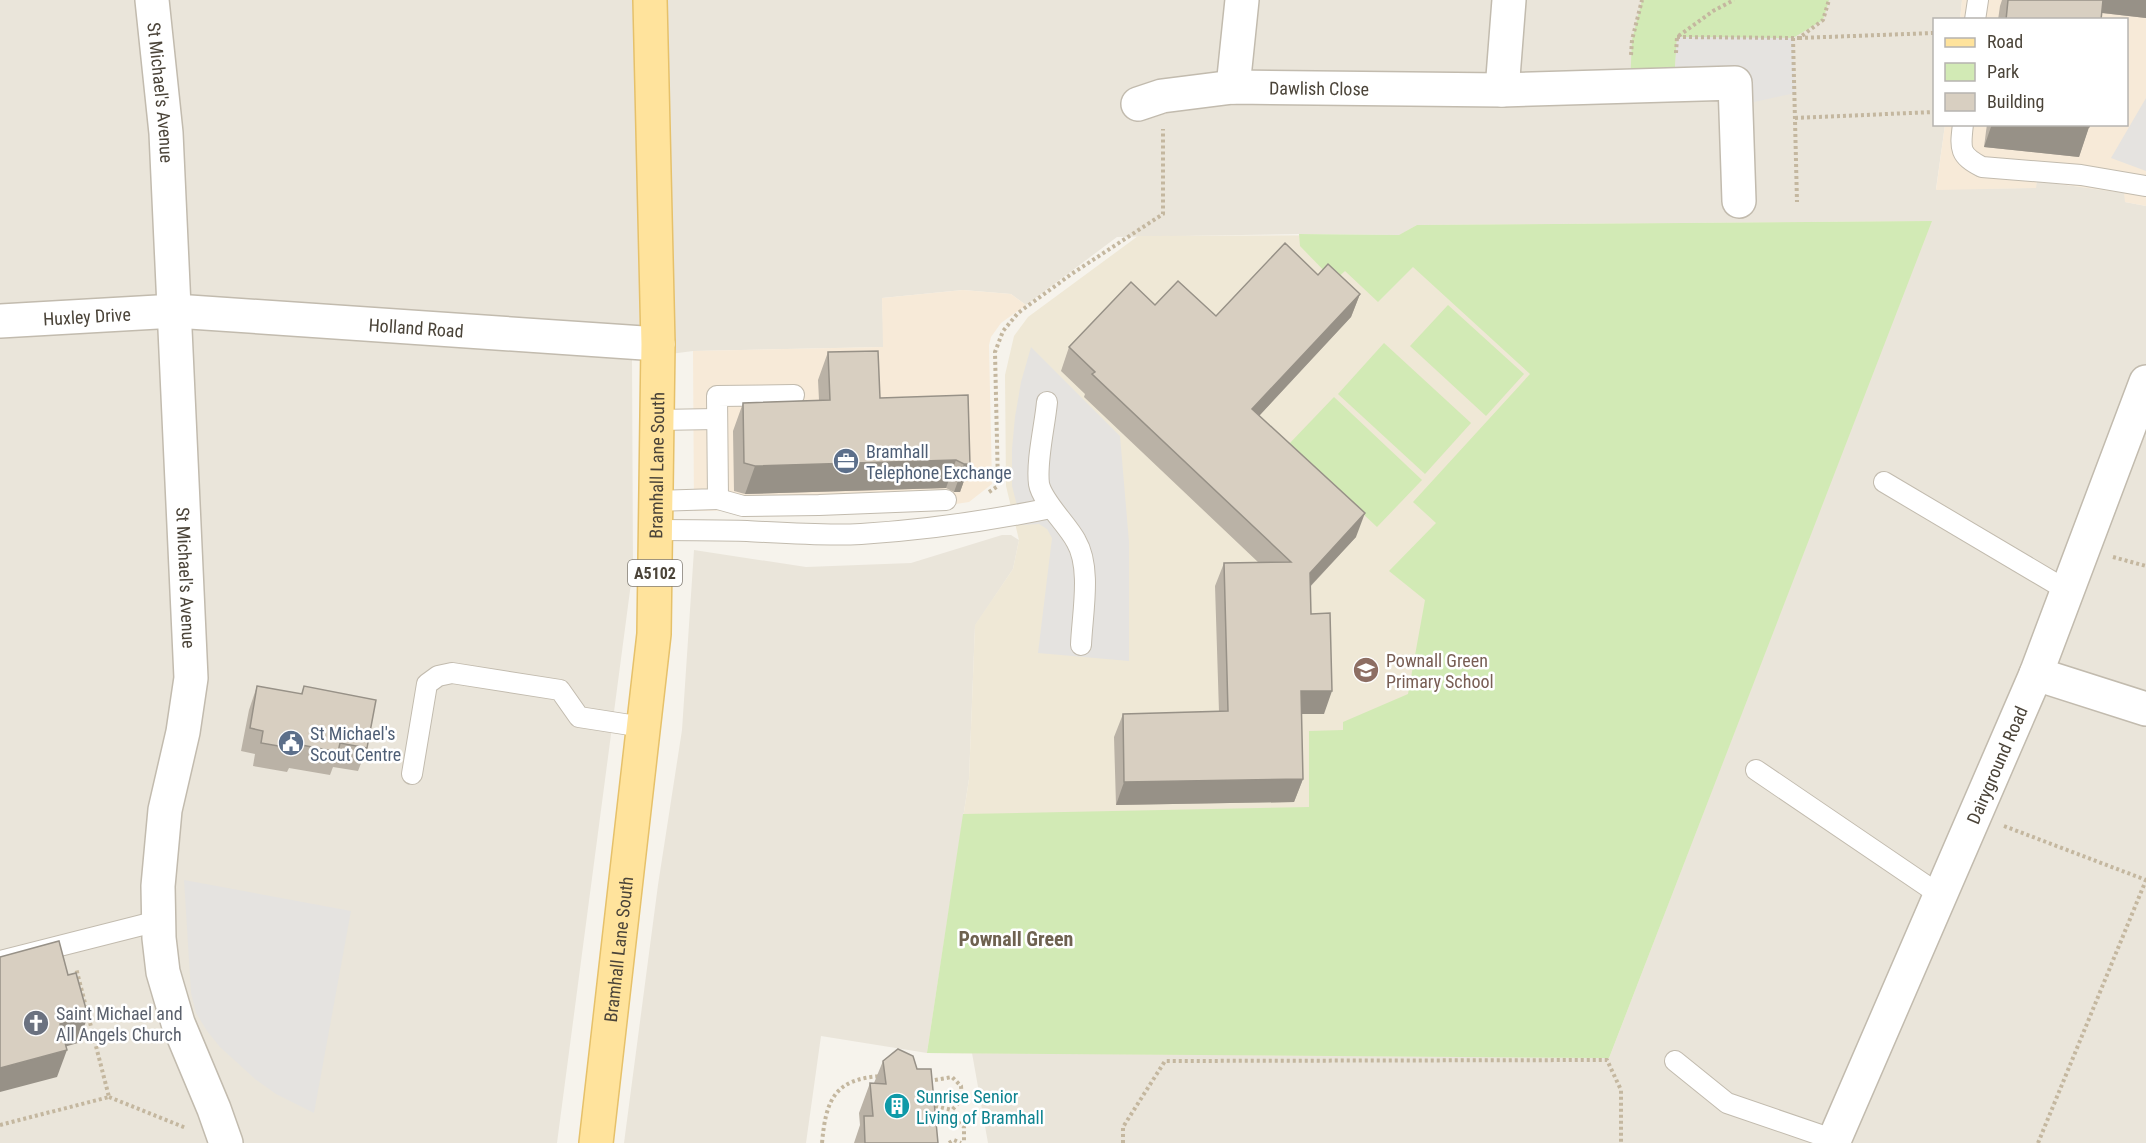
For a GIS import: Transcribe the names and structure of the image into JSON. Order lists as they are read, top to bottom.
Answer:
{
  "streets": {
    "main road": ["Bramhall Lane South", "A5102"],
    "street": [
      "Dawlish Close",
      "St Michael's Avenue",
      "Huxley Drive",
      "Holland Road",
      "Dairyground Road"
    ]
  },
  "crossings": [
    ["St Michael's Avenue", "Huxley Drive"],
    ["St Michael's Avenue", "Holland Road"],
    ["Huxley Drive", "Holland Road"],
    ["Holland Road", "Bramhall Lane South"]
  ],
  "districts": ["Pownall Green"],
  "places": {
    "office": ["Bramhall Telephone Exchange"],
    "school or university": ["Pownall Green Primary School"],
    "public building": ["St Michael's Scout Centre"],
    "church": ["Saint Michael and All Angels Church"],
    "building": ["Sunrise Senior Living of Bramhall"]
  },
  "legend": ["Road", "Park", "Building"]
}
